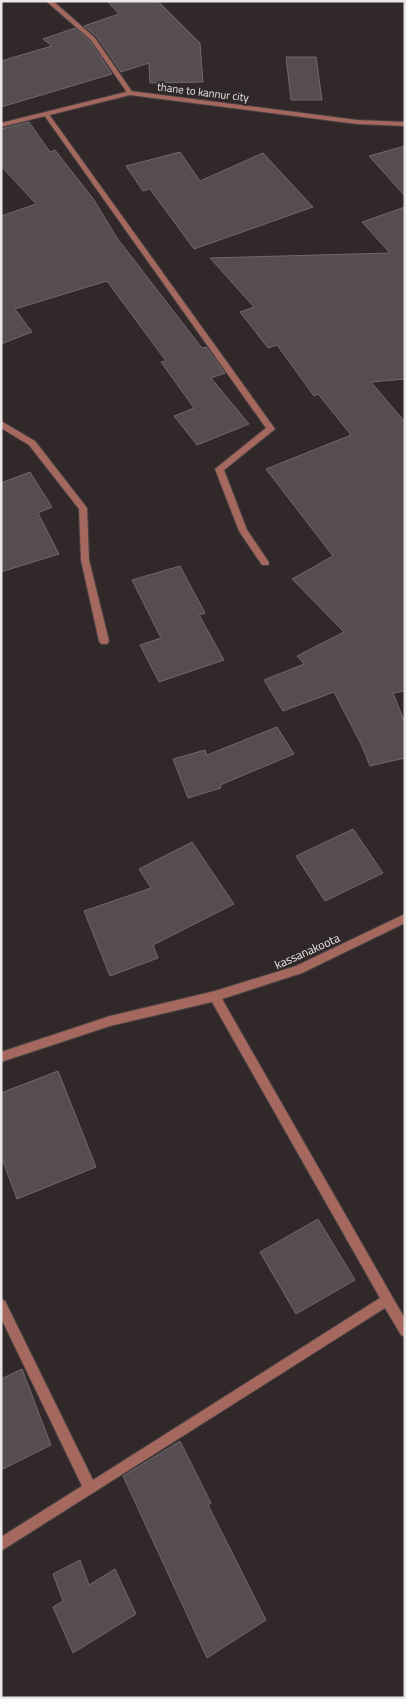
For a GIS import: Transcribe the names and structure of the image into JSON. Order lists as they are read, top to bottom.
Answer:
{
  "streets": {
    "street": ["thane to kannur city", "kassanakoota"]
  }
}
